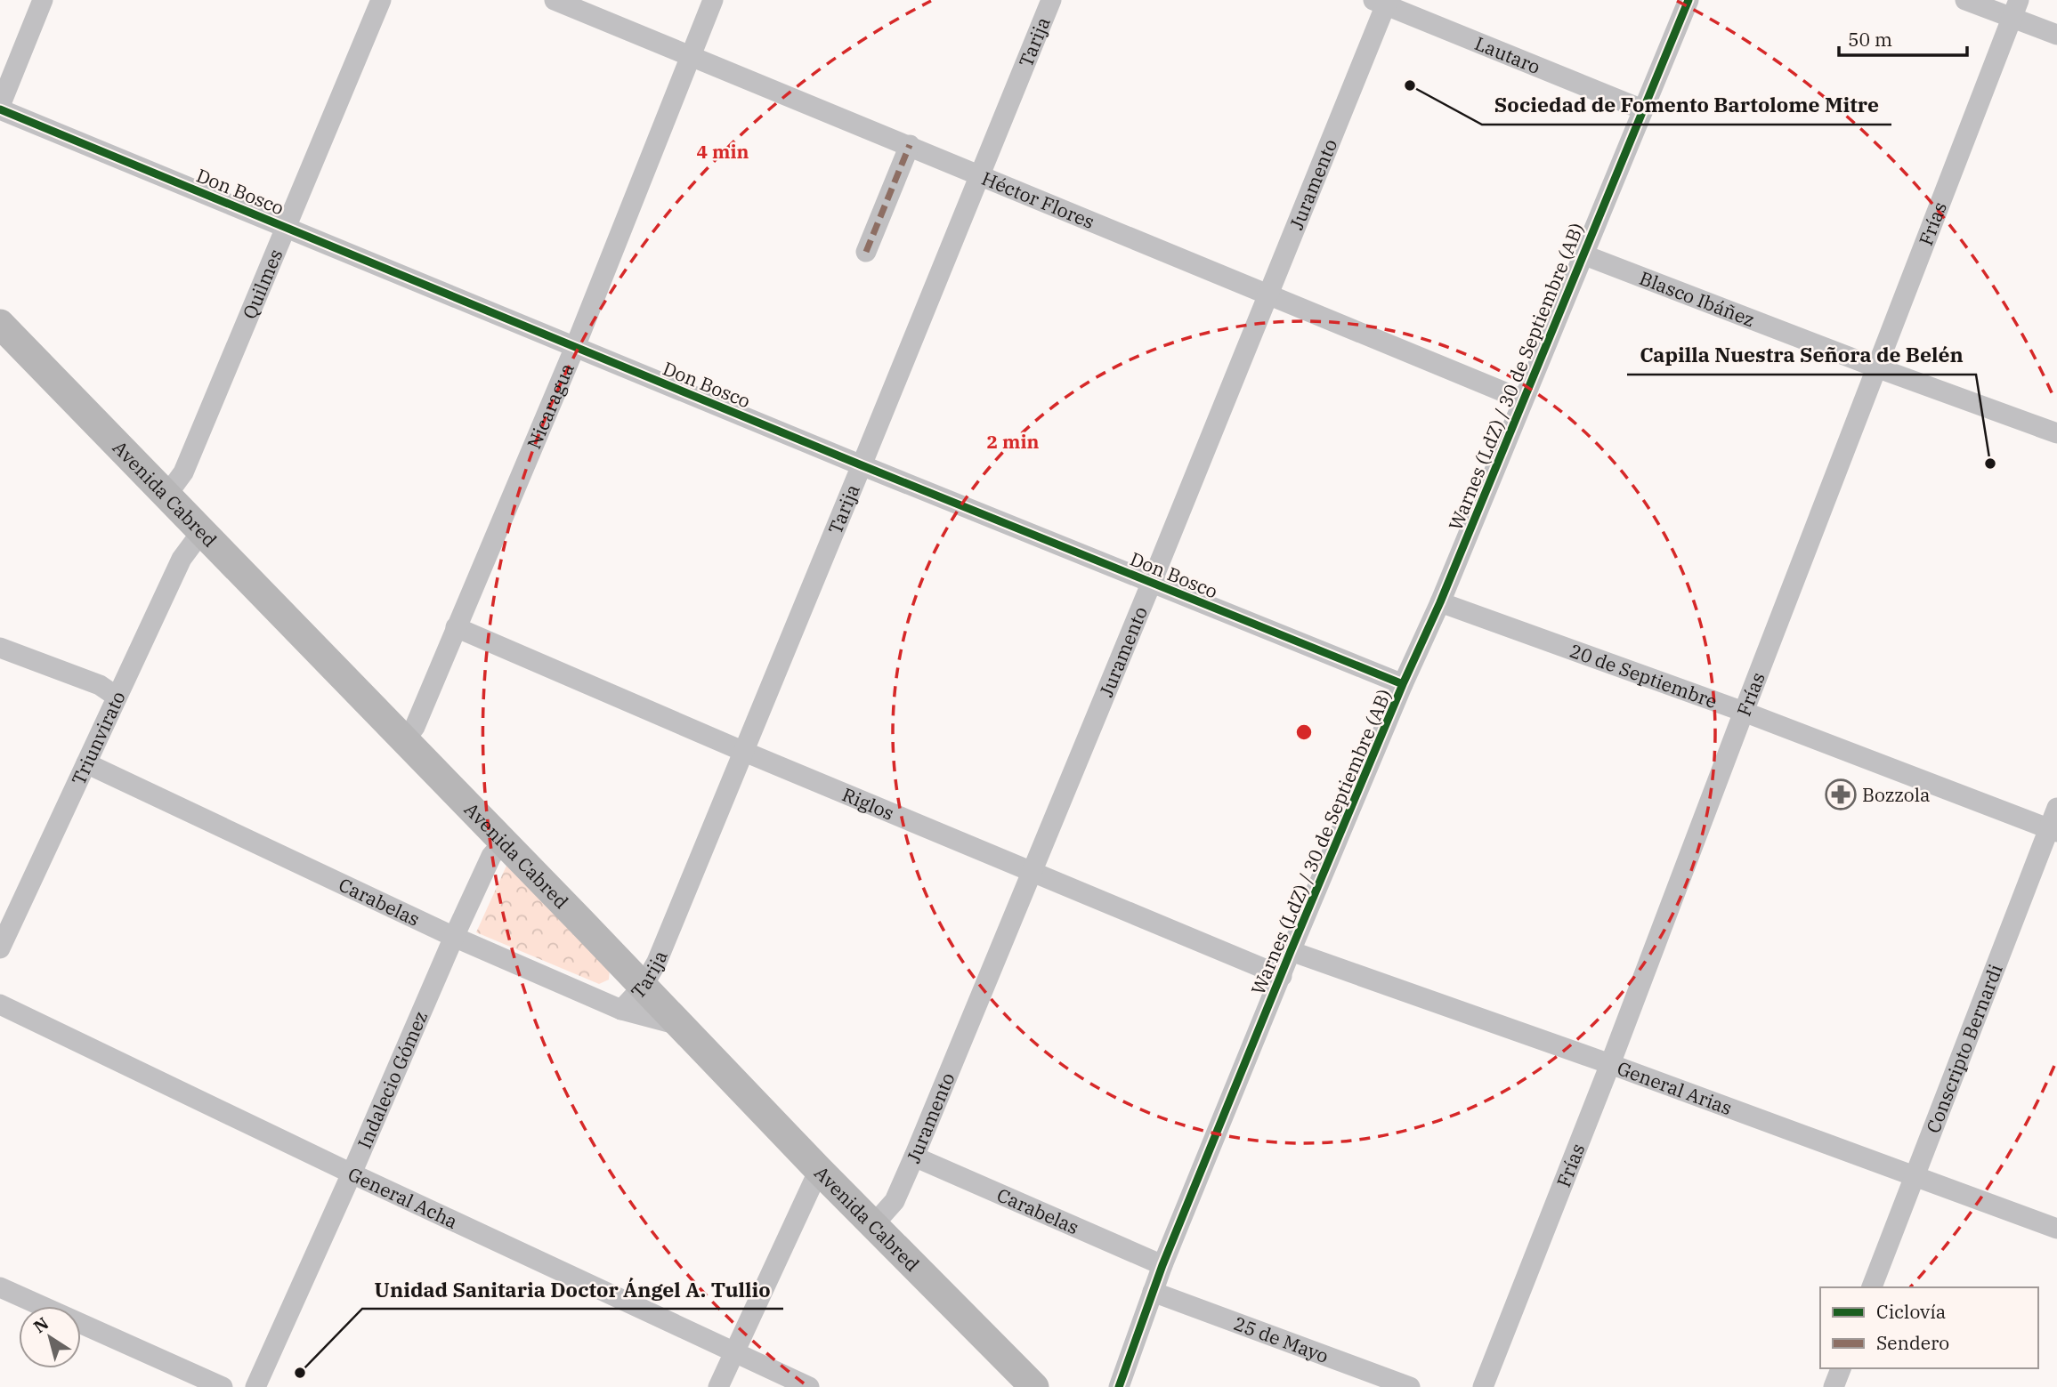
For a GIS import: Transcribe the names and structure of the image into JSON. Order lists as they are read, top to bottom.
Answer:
{
  "streets": {
    "street": [
      "Tarija",
      "Lautaro",
      "Juramento",
      "Don Bosco",
      "Héctor Flores",
      "Frías",
      "Quilmes",
      "Blasco Ibáñez",
      "Warnes (LdZ) / 30 de Septiembre (AB)",
      "Nicaragua",
      "Avenida Cabred",
      "20 de Septiembre",
      "Triunvirato",
      "Riglos",
      "Carabelas",
      "Conscripto Bernardi",
      "Indalecio Gómez",
      "General Arias",
      "General Acha",
      "25 de Mayo"
    ]
  },
  "crossings": [
    ["Tarija", "Don Bosco"],
    ["Tarija", "Héctor Flores"],
    ["Tarija", "Avenida Cabred"],
    ["Tarija", "Riglos"],
    ["Tarija", "Carabelas"],
    ["Lautaro", "Juramento"],
    ["Lautaro", "Warnes (LdZ) / 30 de Septiembre (AB)"],
    ["Juramento", "Don Bosco"],
    ["Juramento", "Héctor Flores"],
    ["Juramento", "Avenida Cabred"],
    ["Juramento", "Riglos"],
    ["Juramento", "Carabelas"],
    ["Don Bosco", "Quilmes"],
    ["Don Bosco", "Warnes (LdZ) / 30 de Septiembre (AB)"],
    ["Don Bosco", "Nicaragua"],
    ["Héctor Flores", "Warnes (LdZ) / 30 de Septiembre (AB)"],
    ["Héctor Flores", "Nicaragua"],
    ["Frías", "Blasco Ibáñez"],
    ["Frías", "20 de Septiembre"],
    ["Frías", "General Arias"],
    ["Quilmes", "Avenida Cabred"],
    ["Blasco Ibáñez", "Warnes (LdZ) / 30 de Septiembre (AB)"],
    ["Warnes (LdZ) / 30 de Septiembre (AB)", "20 de Septiembre"],
    ["Warnes (LdZ) / 30 de Septiembre (AB)", "Riglos"],
    ["Warnes (LdZ) / 30 de Septiembre (AB)", "Carabelas"],
    ["Warnes (LdZ) / 30 de Septiembre (AB)", "General Arias"],
    ["Warnes (LdZ) / 30 de Septiembre (AB)", "25 de Mayo"],
    ["Nicaragua", "Avenida Cabred"],
    ["Nicaragua", "Riglos"],
    ["Avenida Cabred", "Triunvirato"],
    ["Avenida Cabred", "Carabelas"],
    ["Avenida Cabred", "Indalecio Gómez"],
    ["20 de Septiembre", "Conscripto Bernardi"],
    ["Triunvirato", "Carabelas"],
    ["Carabelas", "Indalecio Gómez"],
    ["Conscripto Bernardi", "General Arias"],
    ["Indalecio Gómez", "General Acha"]
  ],
  "places": {
    "other": ["Sociedad de Fomento Bartolome Mitre", "Capilla Nuestra Señora de Belén", "Unidad Sanitaria Doctor Ángel A. Tullio"],
    "pharmacy": ["Bozzola"]
  },
  "legend": ["Ciclovía", "Sendero"],
  "scale_bar": "50 m",
  "north": "top left",
  "rings": ["4 min", "2 min"]
}
